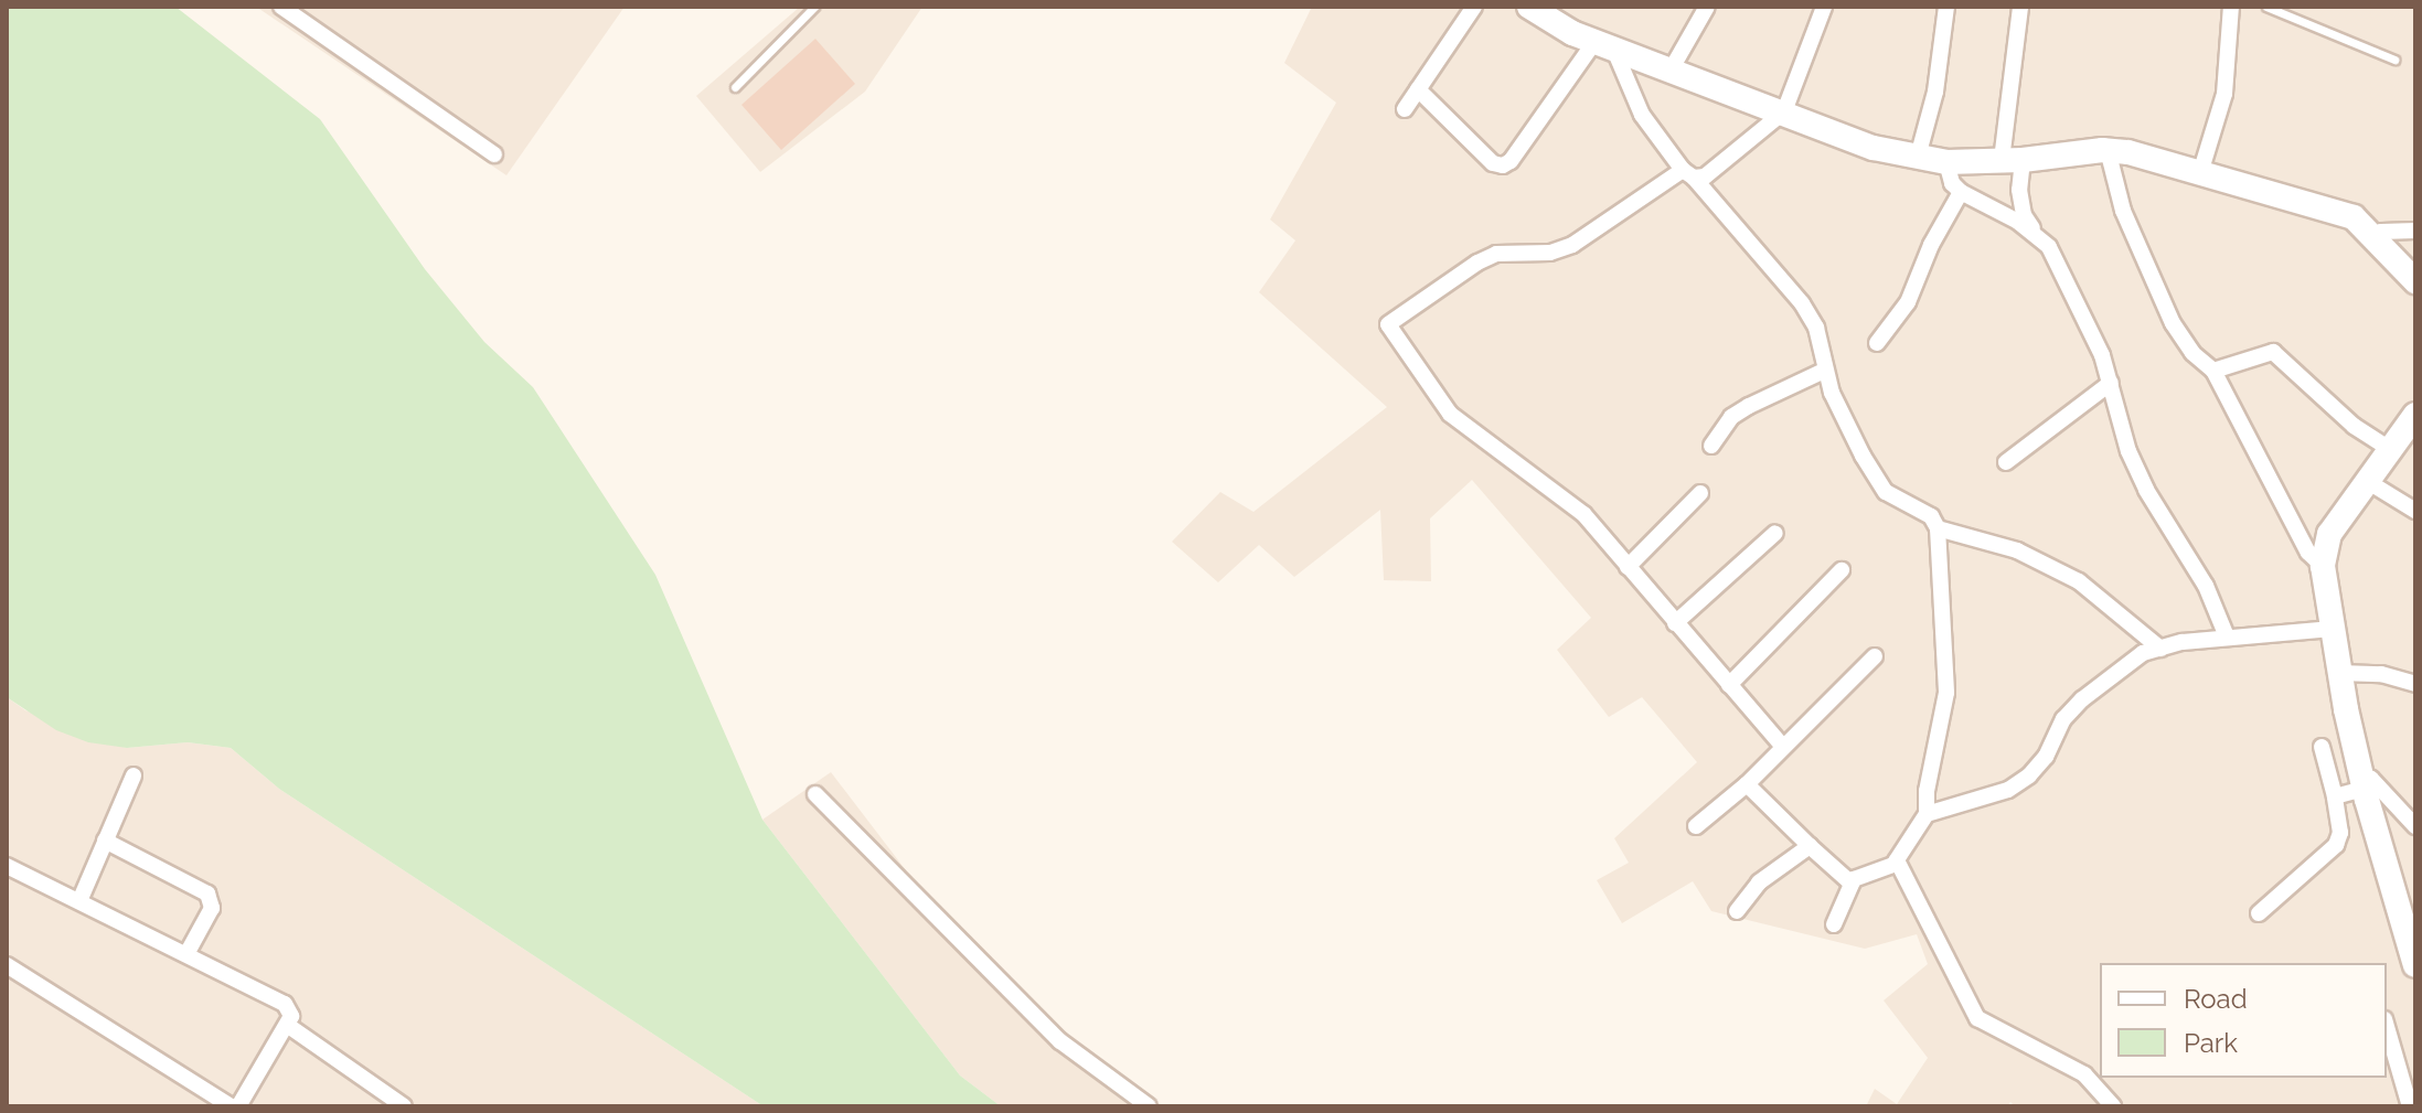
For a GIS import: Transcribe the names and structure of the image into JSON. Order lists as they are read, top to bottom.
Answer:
{
  "legend": ["Road", "Park"]
}
